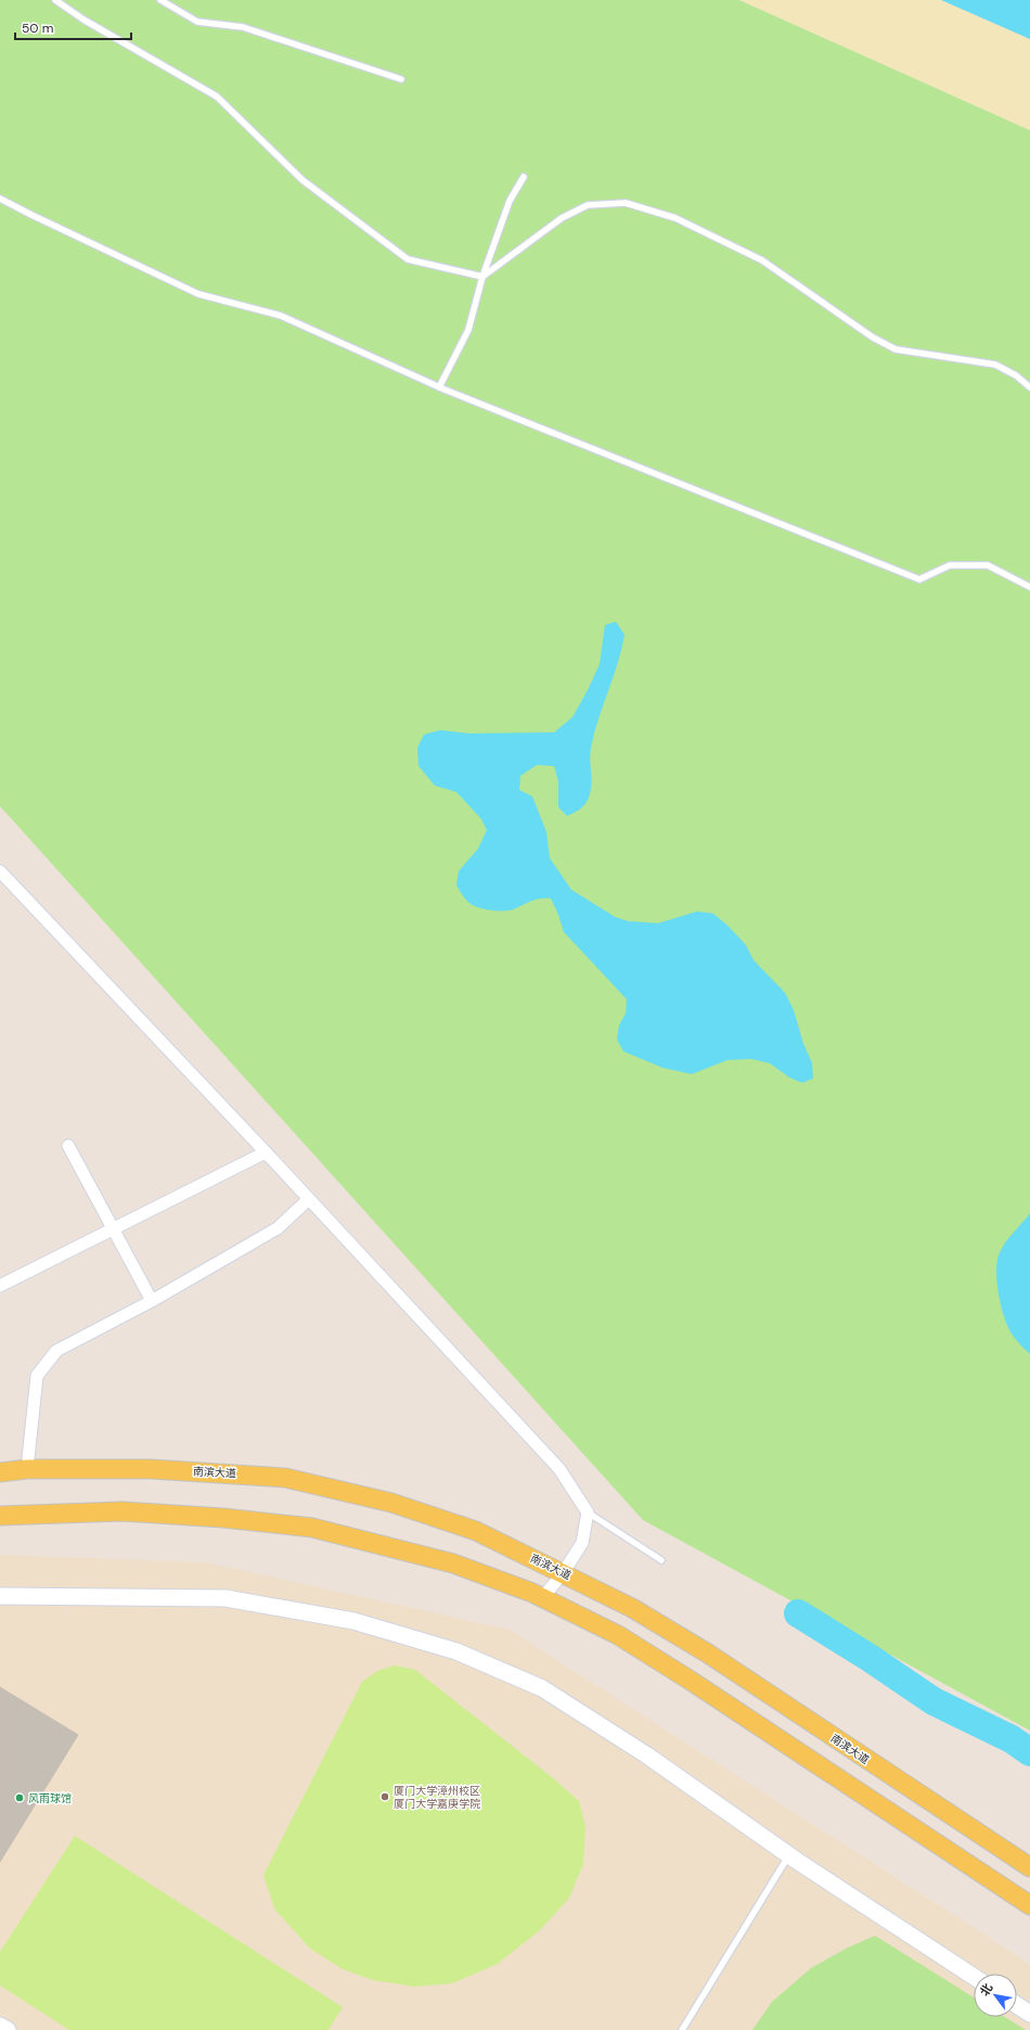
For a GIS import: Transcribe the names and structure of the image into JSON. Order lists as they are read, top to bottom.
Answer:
{
  "streets": {
    "main road": ["南滨大道"]
  },
  "places": ["厦门大学漳州校区 厦门大学嘉庚学院", "风雨球馆"],
  "scale_bar": "50 m",
  "north": "top left"
}
